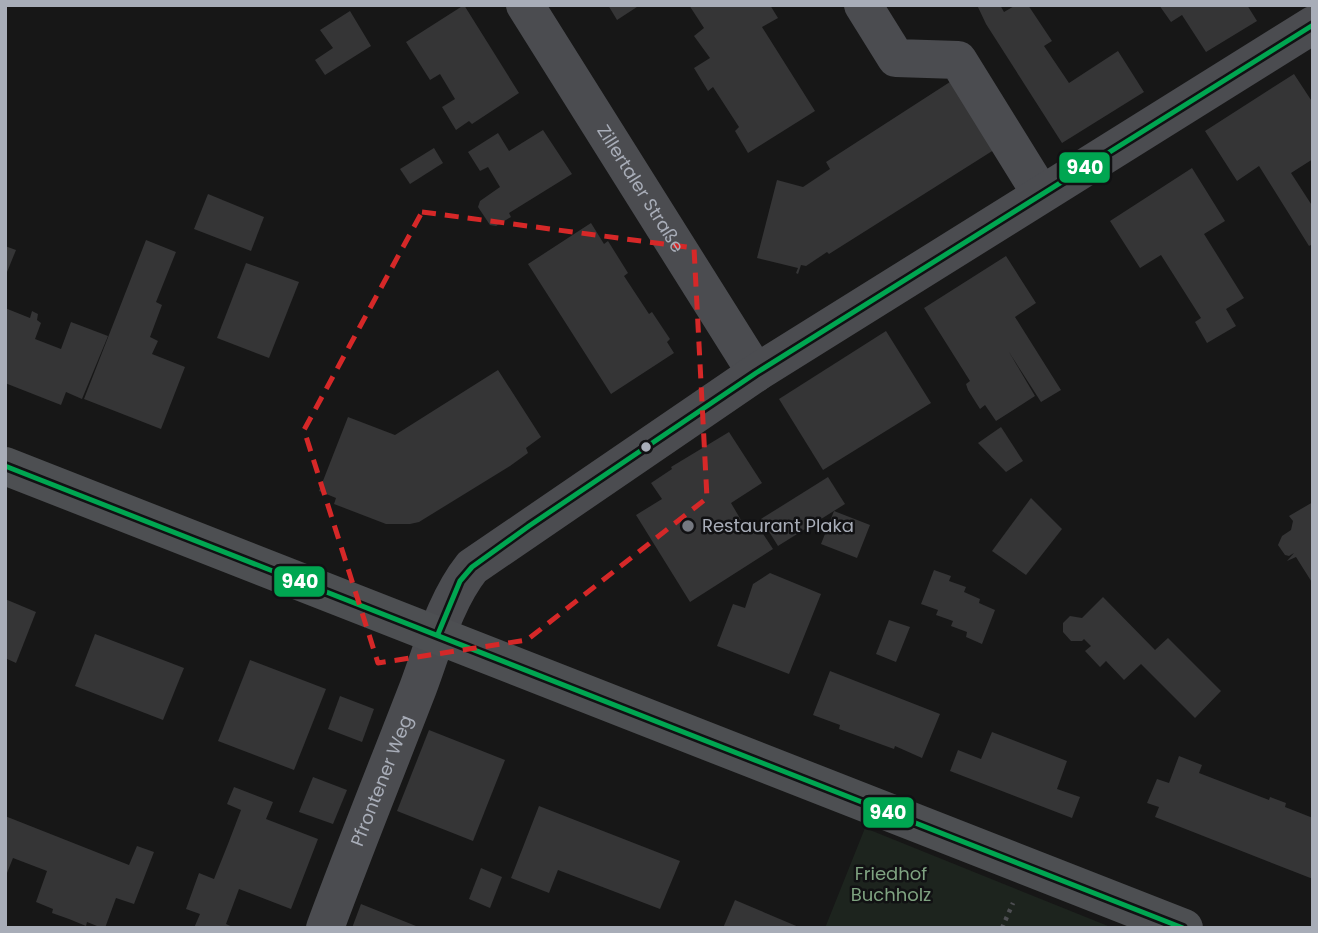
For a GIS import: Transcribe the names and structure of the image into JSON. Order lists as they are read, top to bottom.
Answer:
{
  "streets": {
    "street": ["Zillertaler Straße", "Pfrontener Weg"]
  },
  "crossings": [
    ["Zillertaler Straße", "Pfrontener Weg"]
  ],
  "parks": ["Friedhof Buchholz"],
  "places": ["Restaurant Plaka"],
  "lines": ["transit line 940"]
}
